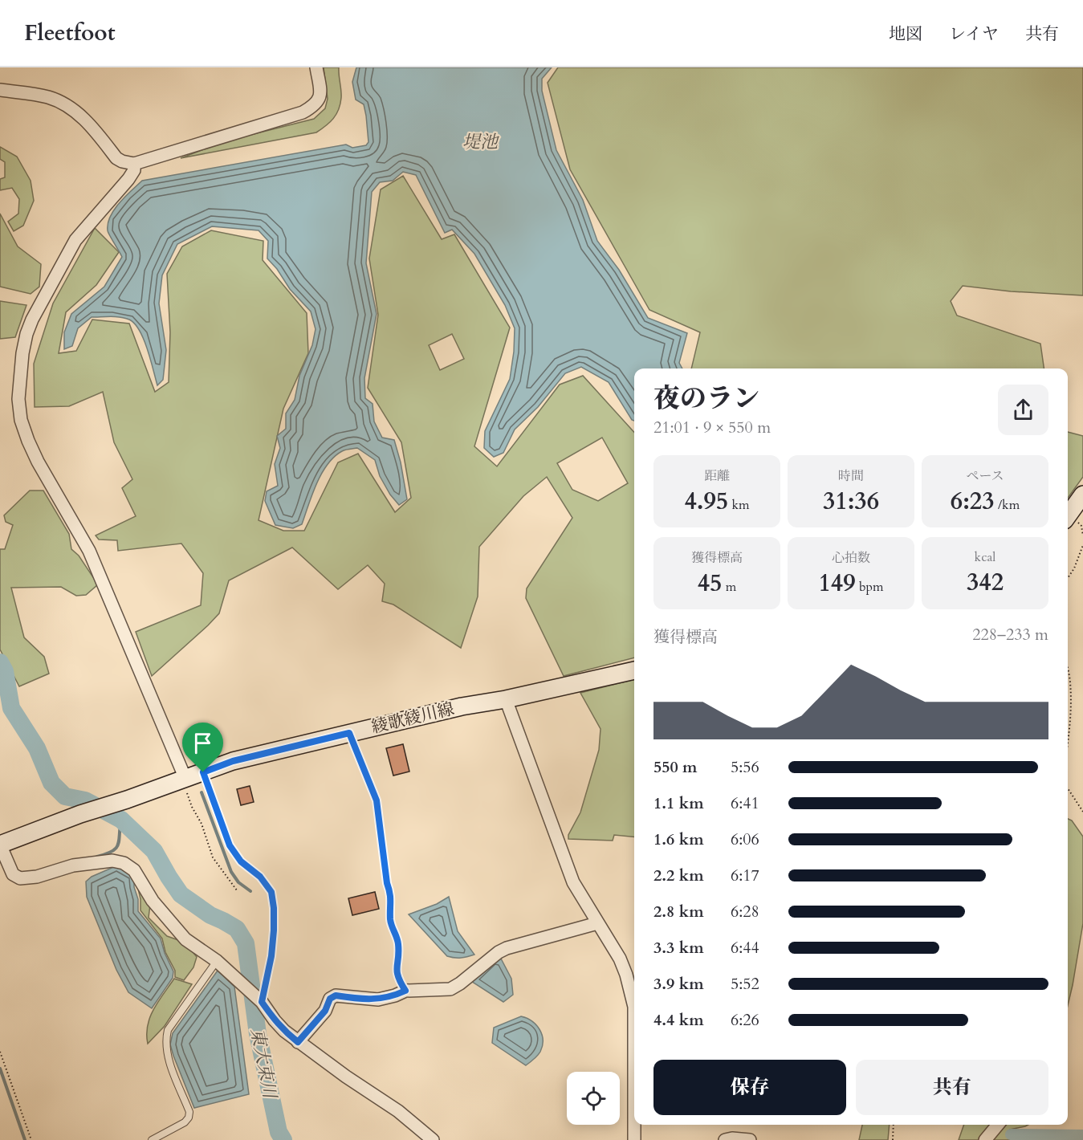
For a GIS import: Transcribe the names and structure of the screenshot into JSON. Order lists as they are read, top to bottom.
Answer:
{
  "streets": {
    "main road": ["綾歌綾川線"]
  },
  "water": ["堤池", "東大束川"],
  "page": {
    "header": "Fleetfoot",
    "nav": ["地図", "レイヤ", "共有"],
    "heading": ["夜のラン", "21:01 · 9 × 550 m"],
    "stats": [
      ["距離", "4.95 km"],
      ["時間", "31:36"],
      ["ペース", "6:23 /km"],
      ["獲得標高", "45 m"],
      ["心拍数", "149 bpm"],
      ["kcal", "342"]
    ],
    "chart": ["獲得標高", "228–233 m"],
    "list": [
      {
        "name": "550 m",
        "note": "5:56"
      },
      {
        "name": "1.1 km",
        "note": "6:41"
      },
      {
        "name": "1.6 km",
        "note": "6:06"
      },
      {
        "name": "2.2 km",
        "note": "6:17"
      },
      {
        "name": "2.8 km",
        "note": "6:28"
      },
      {
        "name": "3.3 km",
        "note": "6:44"
      },
      {
        "name": "3.9 km",
        "note": "5:52"
      },
      {
        "name": "4.4 km",
        "note": "6:26"
      }
    ],
    "buttons": ["保存", "共有"]
  }
}
